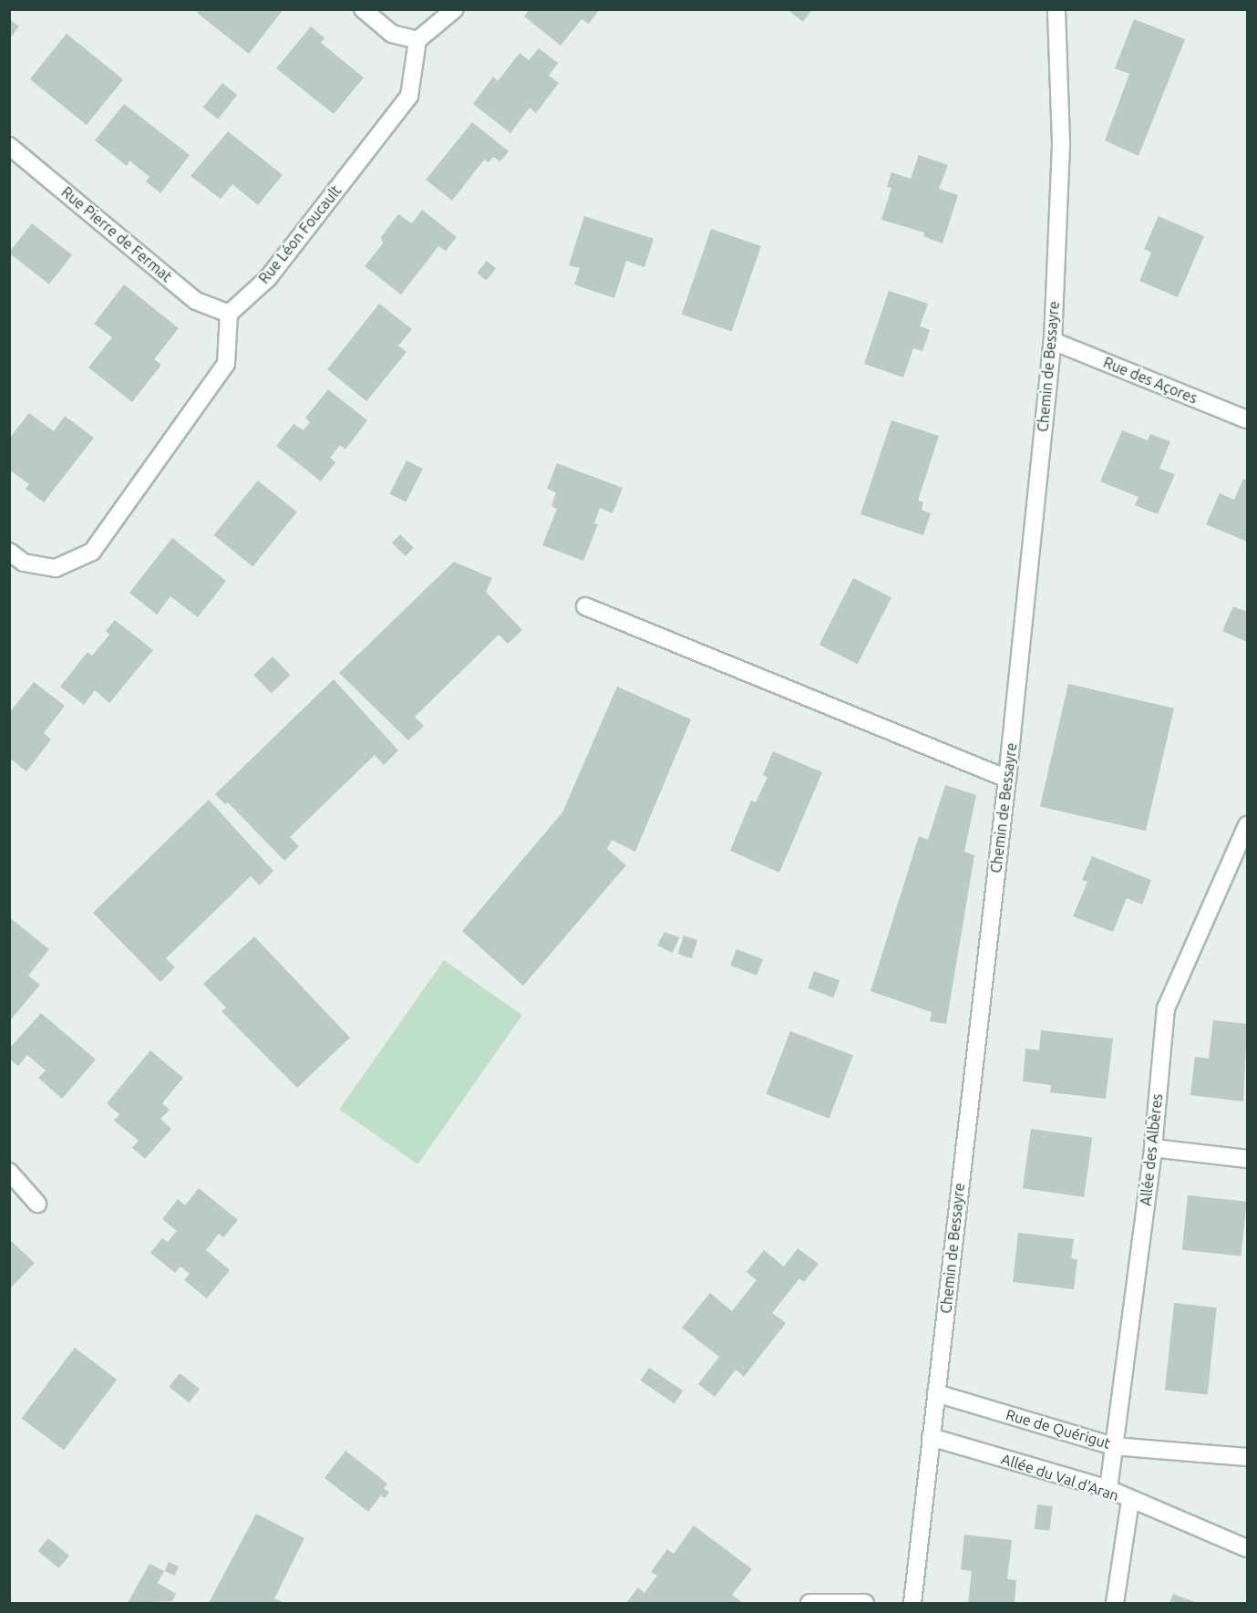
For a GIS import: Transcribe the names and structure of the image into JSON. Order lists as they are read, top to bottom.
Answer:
{
  "streets": {
    "street": [
      "Rue Pierre de Fermat",
      "Rue Léon Foucault",
      "Chemin de Bessayre",
      "Rue des Açores",
      "Allée des Albères",
      "Rue de Quérigut",
      "Allée du Val d'Aran"
    ]
  },
  "crossings": [
    ["Rue Pierre de Fermat", "Rue Léon Foucault"],
    ["Chemin de Bessayre", "Rue des Açores"],
    ["Chemin de Bessayre", "Rue de Quérigut"],
    ["Chemin de Bessayre", "Allée du Val d'Aran"],
    ["Allée des Albères", "Rue de Quérigut"],
    ["Allée des Albères", "Allée du Val d'Aran"]
  ]
}
